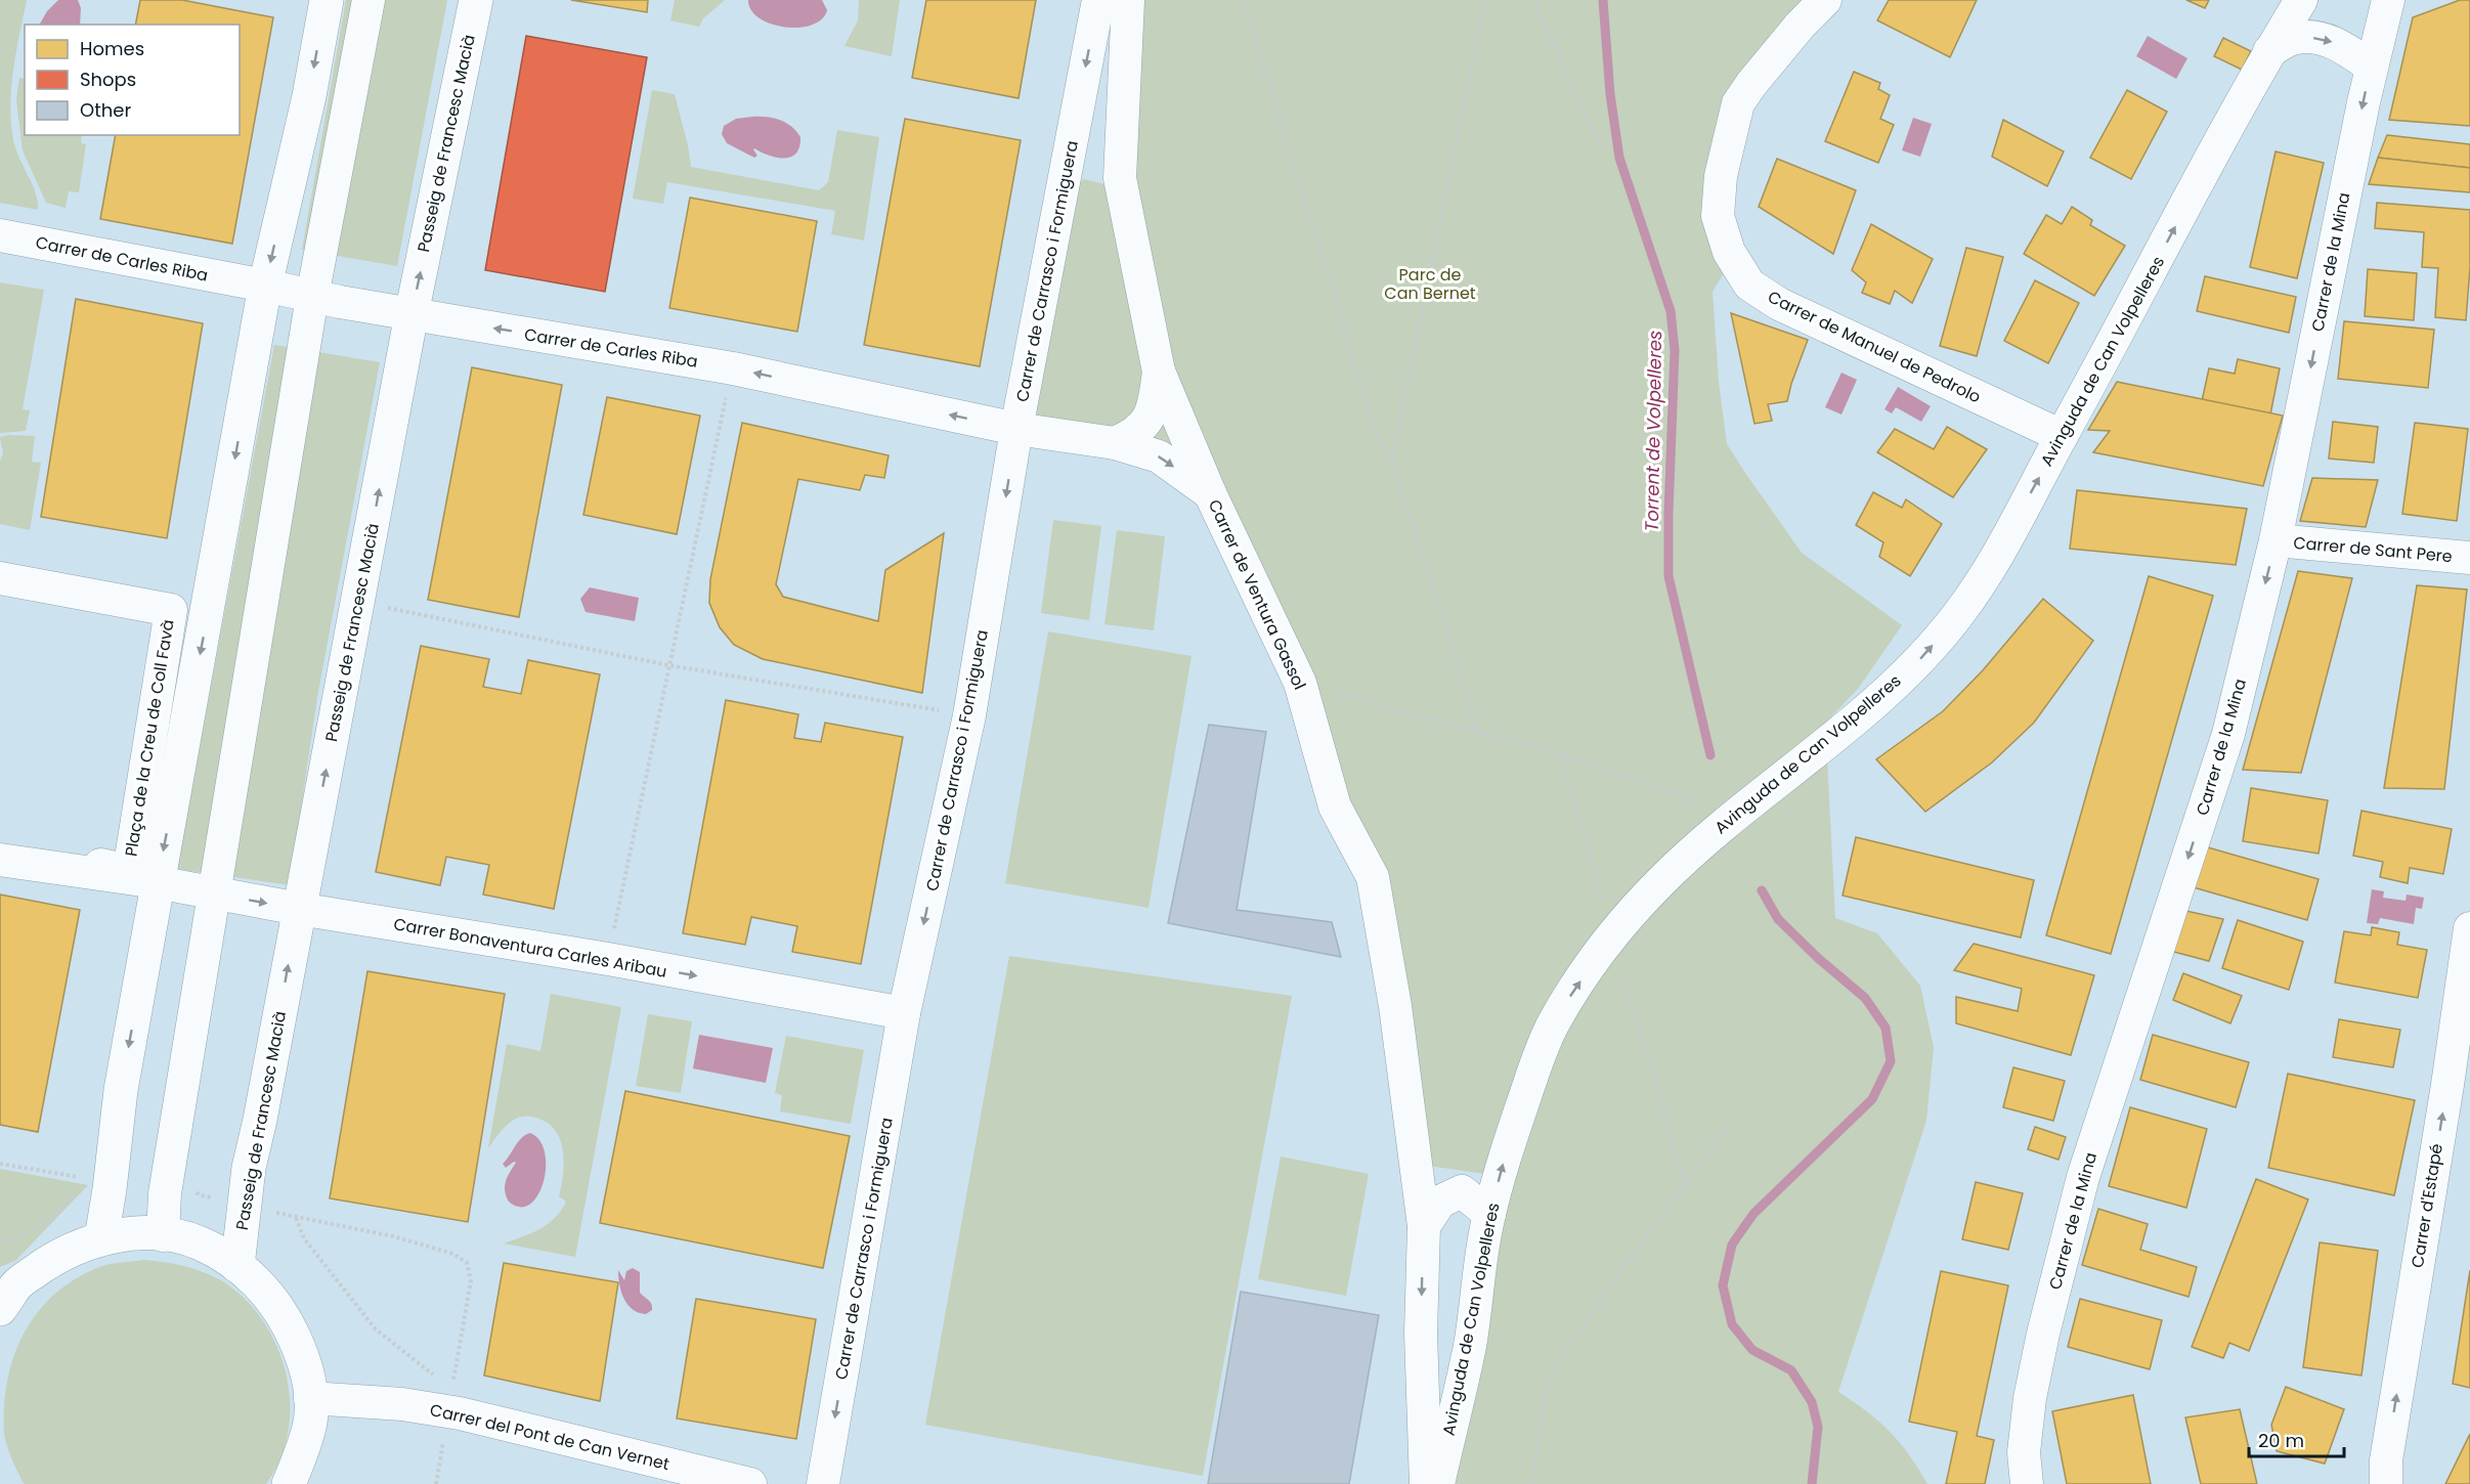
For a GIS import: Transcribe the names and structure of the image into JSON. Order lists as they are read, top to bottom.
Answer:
{
  "streets": {
    "street": [
      "Passeig de Francesc Macià",
      "Carrer de Carles Riba",
      "Carrer de la Mina",
      "Carrer de Carrasco i Formiguera",
      "Carrer de Manuel de Pedrolo",
      "Avinguda de Can Volpelleres",
      "Carrer de Sant Pere",
      "Carrer de Ventura Gassol",
      "Plaça de la Creu de Coll Favà",
      "Carrer Bonaventura Carles Aribau",
      "Carrer d'Estapé",
      "Carrer del Pont de Can Vernet"
    ]
  },
  "crossings": [
    ["Passeig de Francesc Macià", "Carrer de Carles Riba"],
    ["Passeig de Francesc Macià", "Carrer Bonaventura Carles Aribau"],
    ["Carrer de Carles Riba", "Carrer de Carrasco i Formiguera"],
    ["Carrer de Carles Riba", "Carrer de Ventura Gassol"],
    ["Carrer de la Mina", "Carrer de Sant Pere"],
    ["Carrer de Carrasco i Formiguera", "Carrer Bonaventura Carles Aribau"],
    ["Carrer de Manuel de Pedrolo", "Avinguda de Can Volpelleres"]
  ],
  "one_way": [
    "Carrer de la Mina",
    "Carrer de Carrasco i Formiguera",
    "Avinguda de Can Volpelleres",
    "Carrer Bonaventura Carles Aribau",
    "Carrer d'Estapé"
  ],
  "water": ["Torrent de Volpelleres"],
  "parks": ["Parc de Can Bernet"],
  "legend": ["Homes", "Shops", "Other"],
  "scale_bar": "20 m"
}
